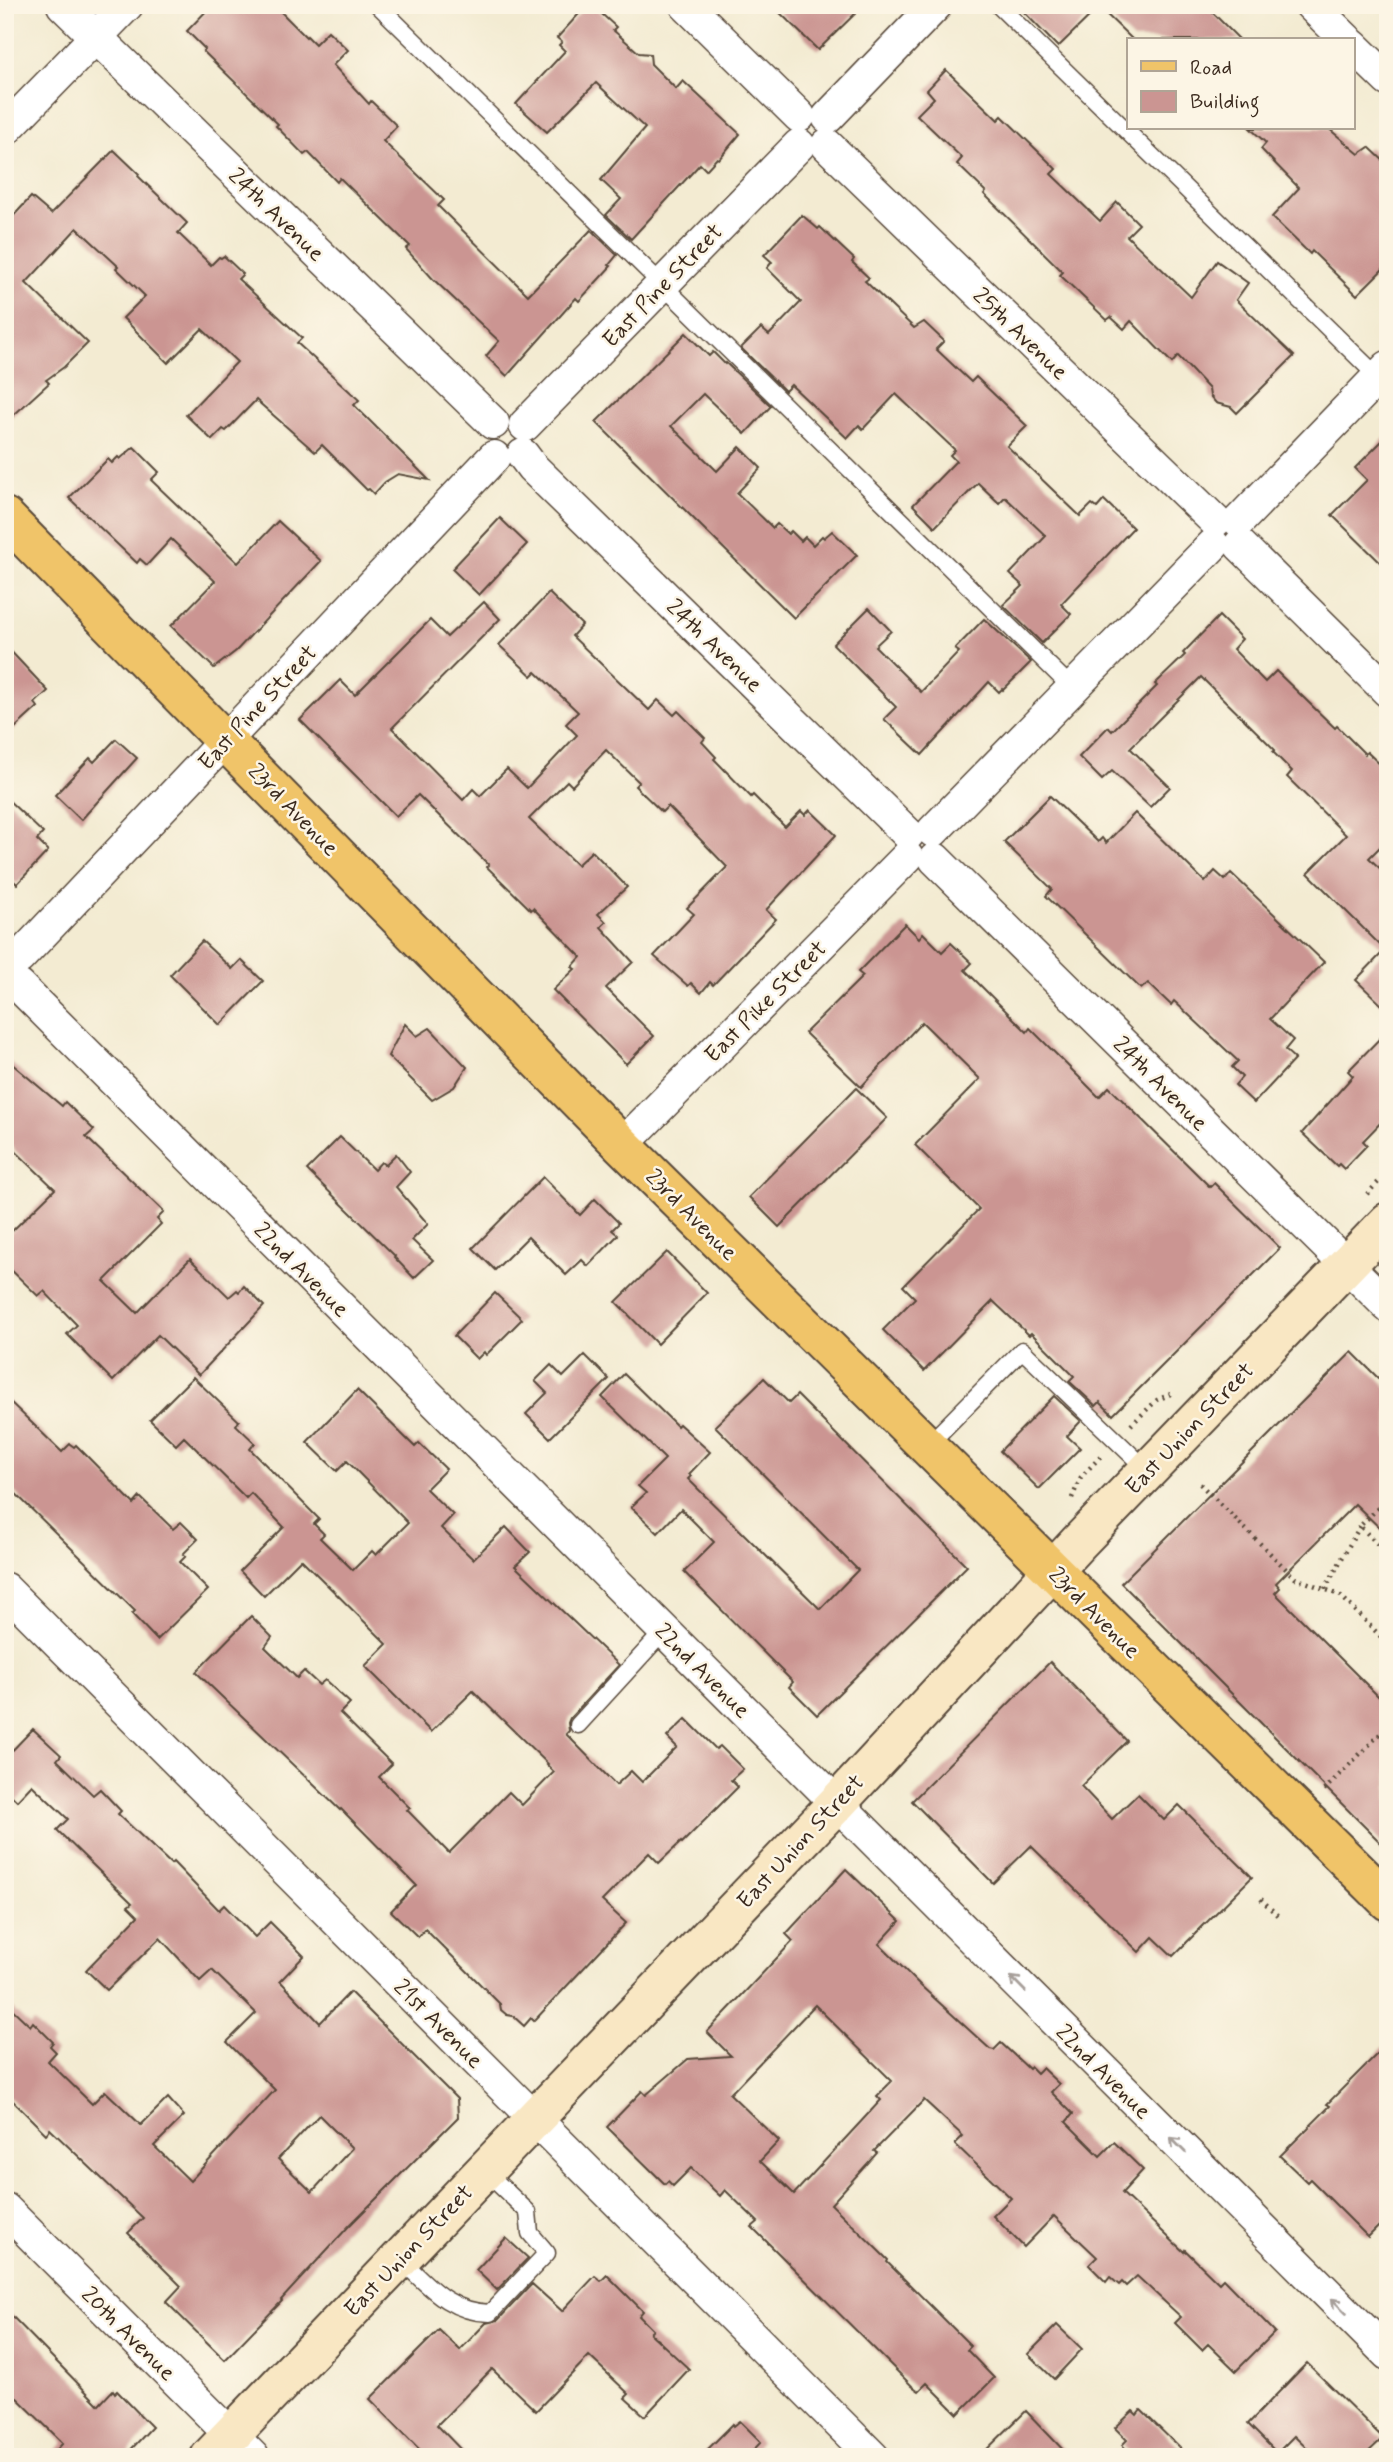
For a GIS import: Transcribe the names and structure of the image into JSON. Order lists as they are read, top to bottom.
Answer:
{
  "streets": {
    "main road": ["23rd Avenue", "East Union Street"],
    "street": [
      "24th Avenue",
      "East Pine Street",
      "25th Avenue",
      "East Pike Street",
      "22nd Avenue",
      "21st Avenue",
      "20th Avenue"
    ]
  },
  "crossings": [
    ["24th Avenue", "East Pine Street"],
    ["24th Avenue", "East Pike Street"],
    ["24th Avenue", "East Union Street"],
    ["East Pine Street", "25th Avenue"],
    ["East Pine Street", "23rd Avenue"],
    ["East Pine Street", "22nd Avenue"],
    ["25th Avenue", "East Pike Street"],
    ["23rd Avenue", "East Pike Street"],
    ["23rd Avenue", "East Union Street"],
    ["22nd Avenue", "East Union Street"],
    ["East Union Street", "21st Avenue"],
    ["East Union Street", "20th Avenue"]
  ],
  "one_way": ["22nd Avenue"],
  "legend": ["Road", "Building"]
}
